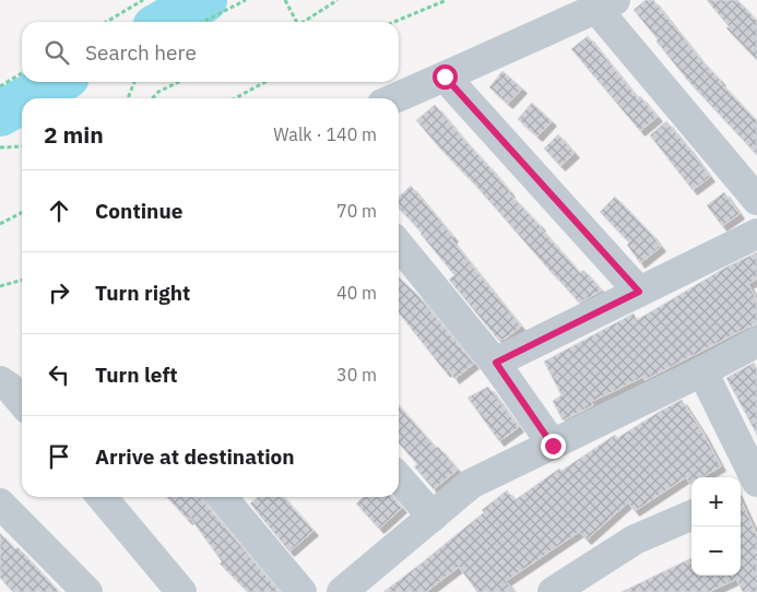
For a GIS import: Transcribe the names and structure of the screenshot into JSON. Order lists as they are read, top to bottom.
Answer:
{
  "page": {
    "search": "Search here",
    "heading": ["2 min", "Walk · 140 m"],
    "list": [
      ["Continue", "70 m"],
      ["Turn right", "40 m"],
      ["Turn left", "30 m"],
      "Arrive at destination"
    ],
    "map_buttons": ["+", "−"]
  }
}
